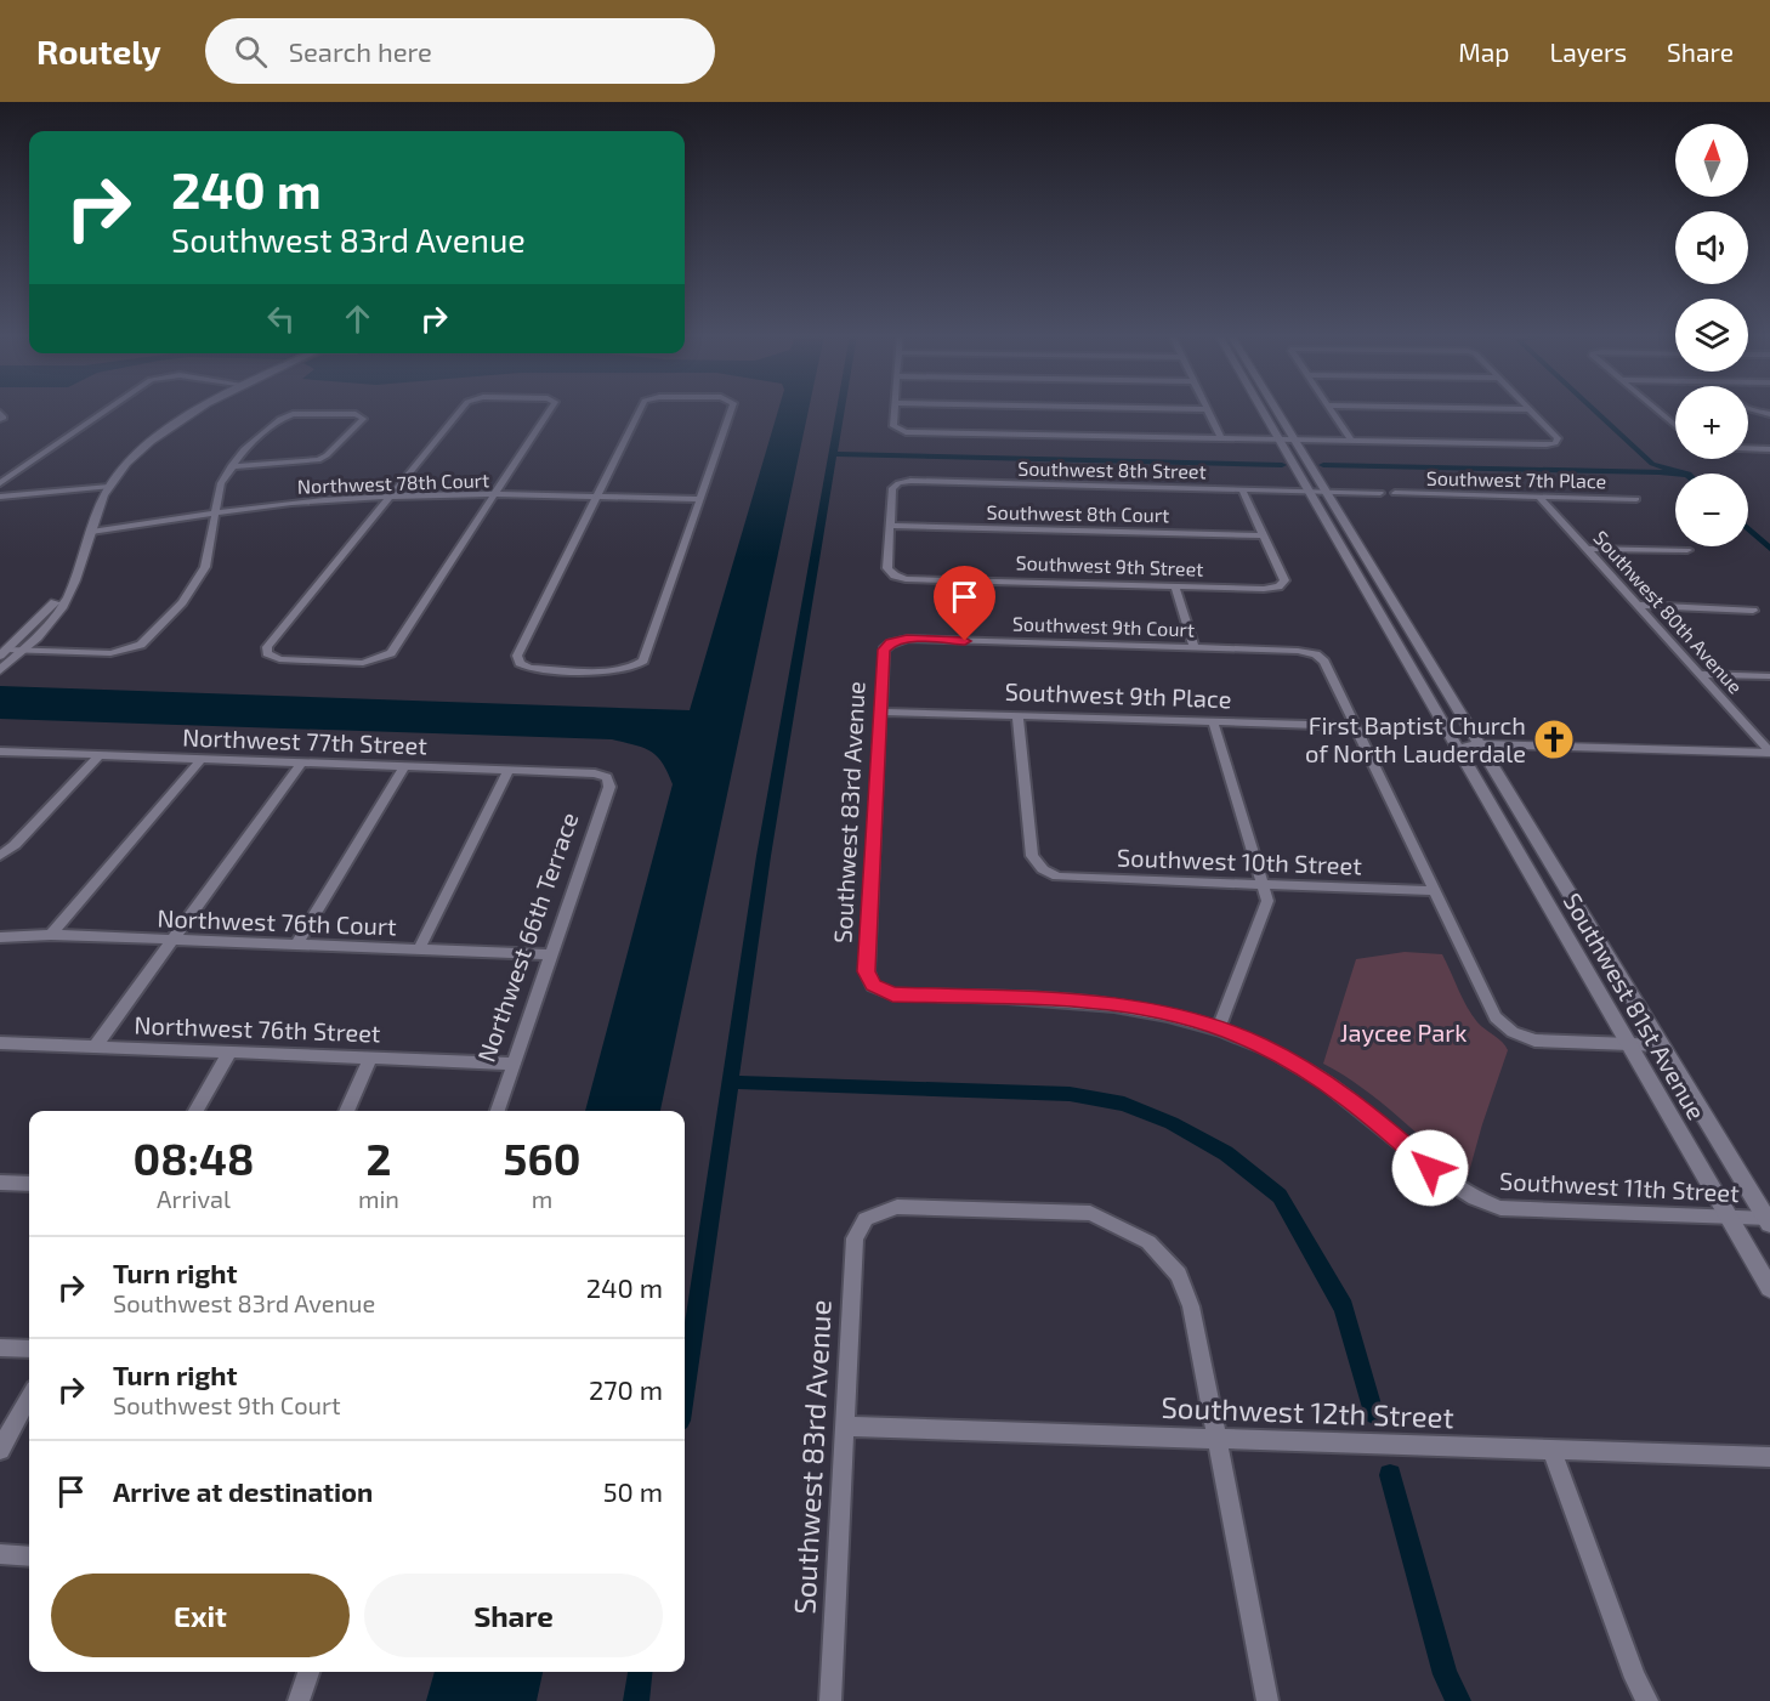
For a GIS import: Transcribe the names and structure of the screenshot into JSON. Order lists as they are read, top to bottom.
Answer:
{
  "streets": {
    "street": [
      "Southwest 8th Street",
      "Southwest 7th Place",
      "Northwest 78th Court",
      "Southwest 8th Court",
      "Southwest 9th Street",
      "Southwest 80th Avenue",
      "Southwest 9th Court",
      "Southwest 9th Place",
      "Northwest 77th Street",
      "Southwest 83rd Avenue",
      "Southwest 10th Street",
      "Northwest 76th Court",
      "Northwest 66th Terrace",
      "Southwest 81st Avenue",
      "Northwest 76th Street",
      "Southwest 11th Street",
      "Southwest 12th Street"
    ]
  },
  "crossings": [
    ["Southwest 8th Street", "Southwest 8th Court"],
    ["Southwest 8th Street", "Southwest 9th Street"],
    ["Southwest 8th Street", "Southwest 81st Avenue"],
    ["Southwest 7th Place", "Southwest 80th Avenue"],
    ["Southwest 8th Court", "Southwest 9th Street"],
    ["Southwest 9th Court", "Southwest 9th Place"],
    ["Southwest 9th Court", "Southwest 83rd Avenue"],
    ["Southwest 9th Place", "Southwest 83rd Avenue"],
    ["Southwest 9th Place", "Southwest 10th Street"],
    ["Northwest 77th Street", "Northwest 66th Terrace"],
    ["Southwest 83rd Avenue", "Southwest 11th Street"],
    ["Southwest 83rd Avenue", "Southwest 12th Street"],
    ["Northwest 76th Court", "Northwest 66th Terrace"],
    ["Northwest 66th Terrace", "Northwest 76th Street"],
    ["Southwest 81st Avenue", "Southwest 11th Street"]
  ],
  "parks": ["Jaycee Park"],
  "places": {
    "church": ["First Baptist Church of North Lauderdale"]
  },
  "north": "top",
  "page": {
    "header": "Routely",
    "search": "Search here",
    "nav": ["Map", "Layers", "Share"],
    "map_buttons": ["+", "−"],
    "turn": ["240 m", "Southwest 83rd Avenue"],
    "eta": [
      "08:48",
      "Arrival",
      "2",
      "min",
      "560",
      "m"
    ],
    "list": [
      {
        "name": "Turn right",
        "note": "Southwest 83rd Avenue",
        "value": "240 m"
      },
      {
        "name": "Turn right",
        "note": "Southwest 9th Court",
        "value": "270 m"
      },
      {
        "name": "Arrive at destination",
        "value": "50 m"
      }
    ],
    "buttons": ["Exit", "Share"]
  }
}
